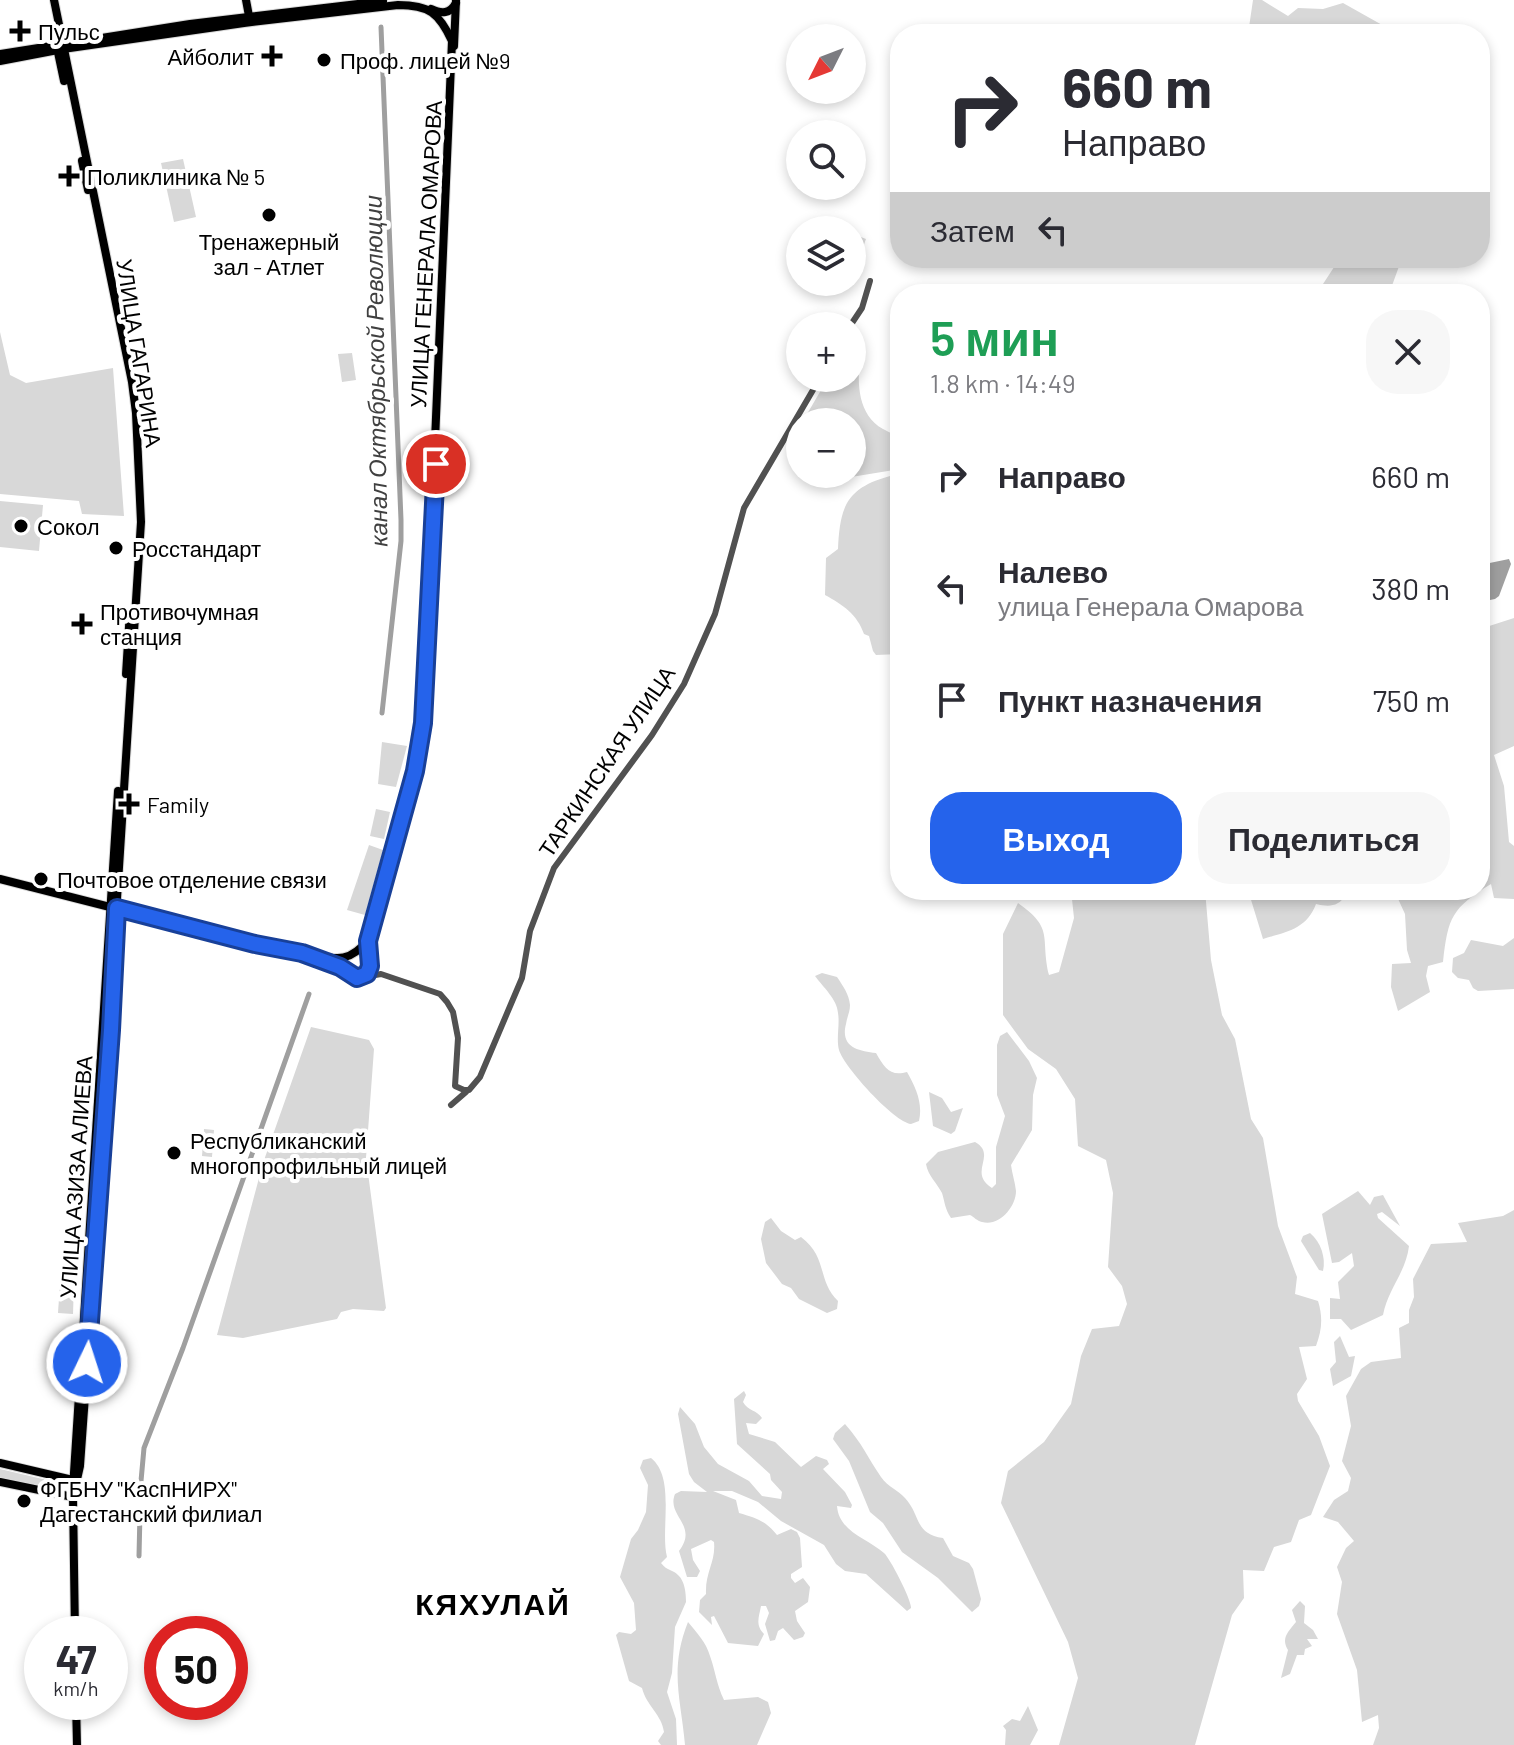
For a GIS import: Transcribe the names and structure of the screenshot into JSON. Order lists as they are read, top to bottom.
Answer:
{
  "streets": {
    "main road": ["УЛИЦА ГЕНЕРАЛА ОМАРОВА", "УЛИЦА ГАГАРИНА", "УЛИЦА АЗИЗА АЛИЕВА"],
    "street": ["ТАРКИНСКАЯ УЛИЦА"]
  },
  "crossings": [
    ["УЛИЦА ГАГАРИНА", "УЛИЦА АЗИЗА АЛИЕВА"]
  ],
  "districts": ["КЯХУЛАЙ"],
  "water": ["канал Октябрьской Революции"],
  "places": {
    "health": [
      "Пульс",
      "Айболит",
      "Поликлиника № 5",
      "Противочумная станция",
      "Family"
    ],
    "other": [
      "Проф. лицей №9",
      "Тренажерный зал - Атлет",
      "Сокол",
      "Росстандарт",
      "Почтовое отделение связи",
      "Республиканский многопрофильный лицей",
      "ФГБНУ \"КаспНИРХ\" Дагестанский филиал"
    ]
  },
  "north": "bottom left",
  "page": {
    "map_buttons": ["+", "−"],
    "turn": ["660 m", "Направо"],
    "then": "Затем",
    "heading": ["5 мин", "1.8 km · 14:49"],
    "list": [
      {
        "name": "Направо",
        "value": "660 m"
      },
      {
        "name": "Налево",
        "note": "улица Генерала Омарова",
        "value": "380 m"
      },
      {
        "name": "Пункт назначения",
        "value": "750 m"
      }
    ],
    "buttons": ["Выход", "Поделиться"],
    "speed": "47 km/h",
    "limit": "50"
  }
}
